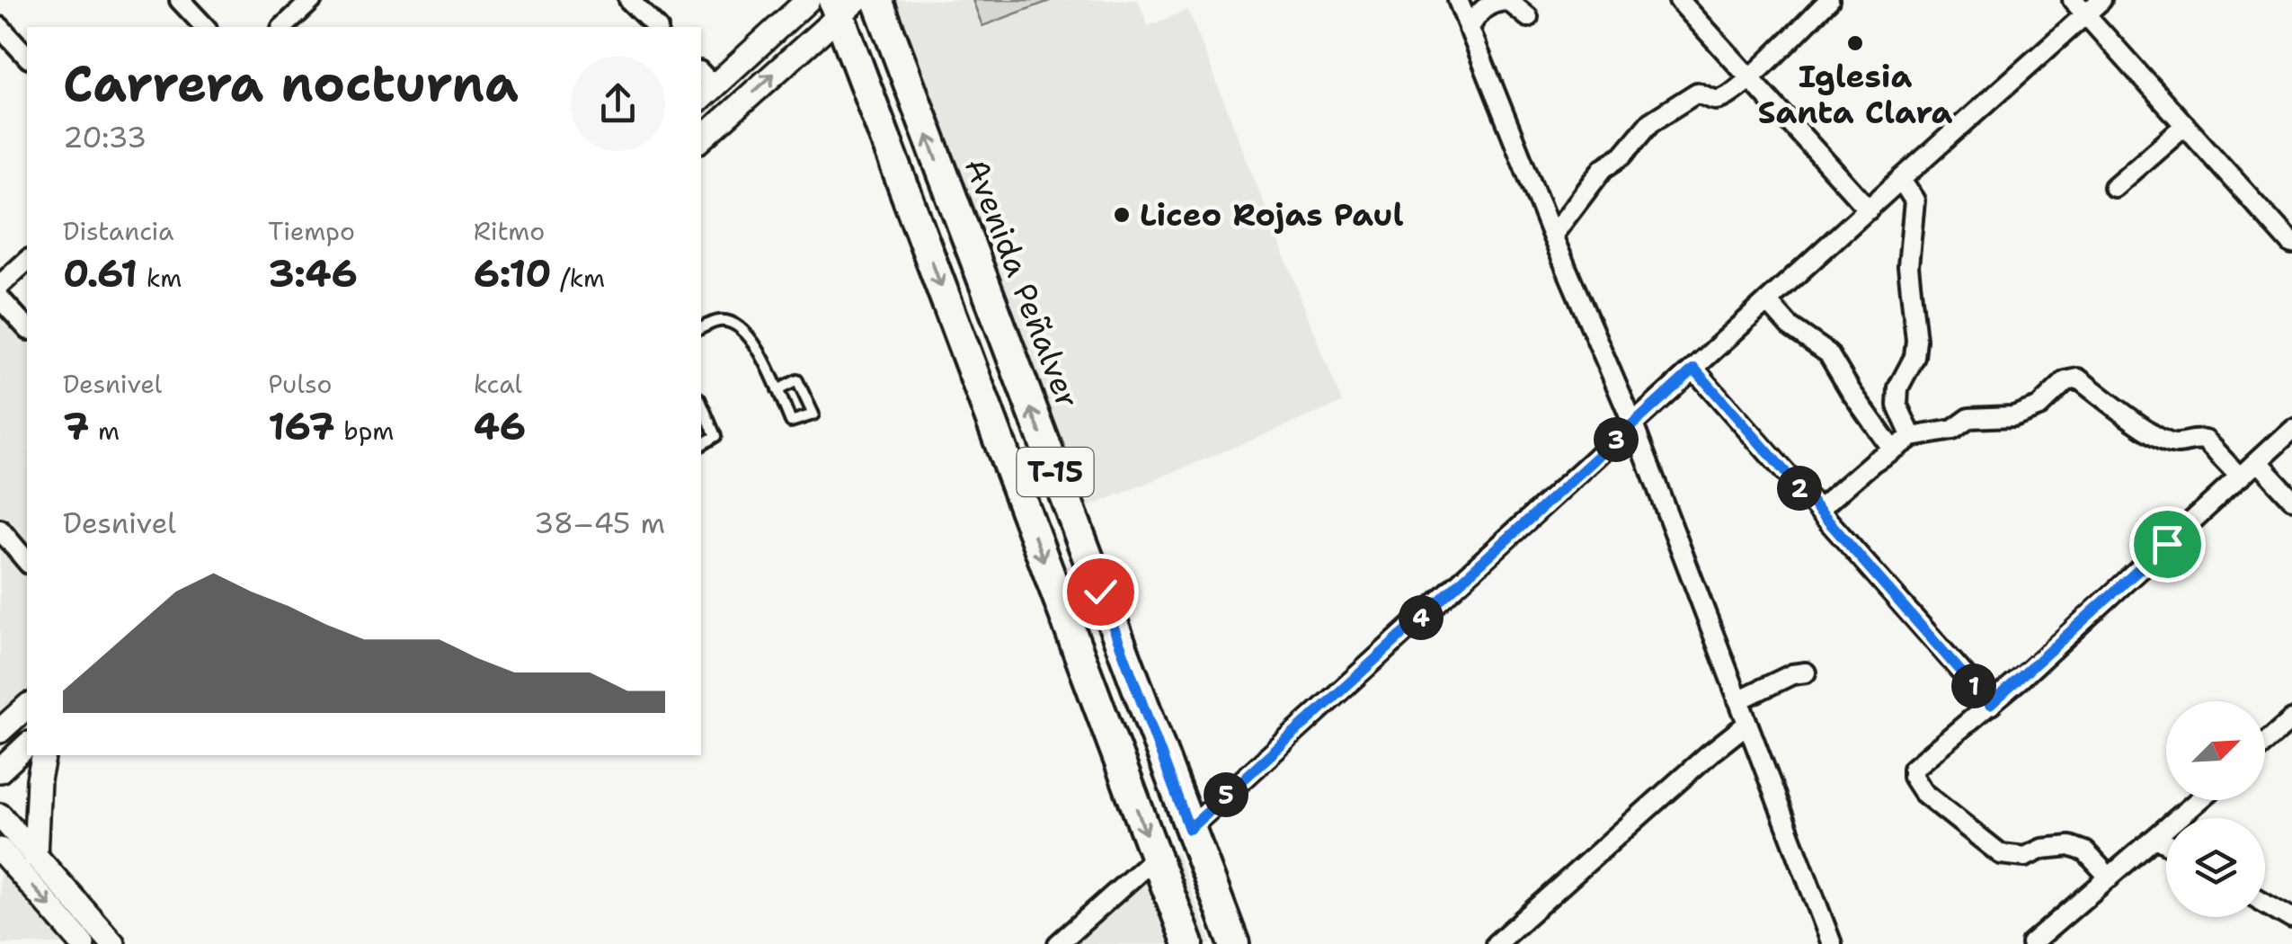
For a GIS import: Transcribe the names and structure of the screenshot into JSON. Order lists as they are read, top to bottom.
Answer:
{
  "streets": {
    "main road": ["Avenida Peñalver", "T-15"]
  },
  "places": ["Iglesia Santa Clara", "Liceo Rojas Paul"],
  "north": "top right",
  "page": {
    "heading": ["Carrera nocturna", "20:33"],
    "stats": [
      ["Distancia", "0.61 km"],
      ["Tiempo", "3:46"],
      ["Ritmo", "6:10 /km"],
      ["Desnivel", "7 m"],
      ["Pulso", "167 bpm"],
      ["kcal", "46"]
    ],
    "pins": [
      "3",
      "2",
      "4",
      "1",
      "5"
    ],
    "chart": ["Desnivel", "38–45 m"]
  }
}
